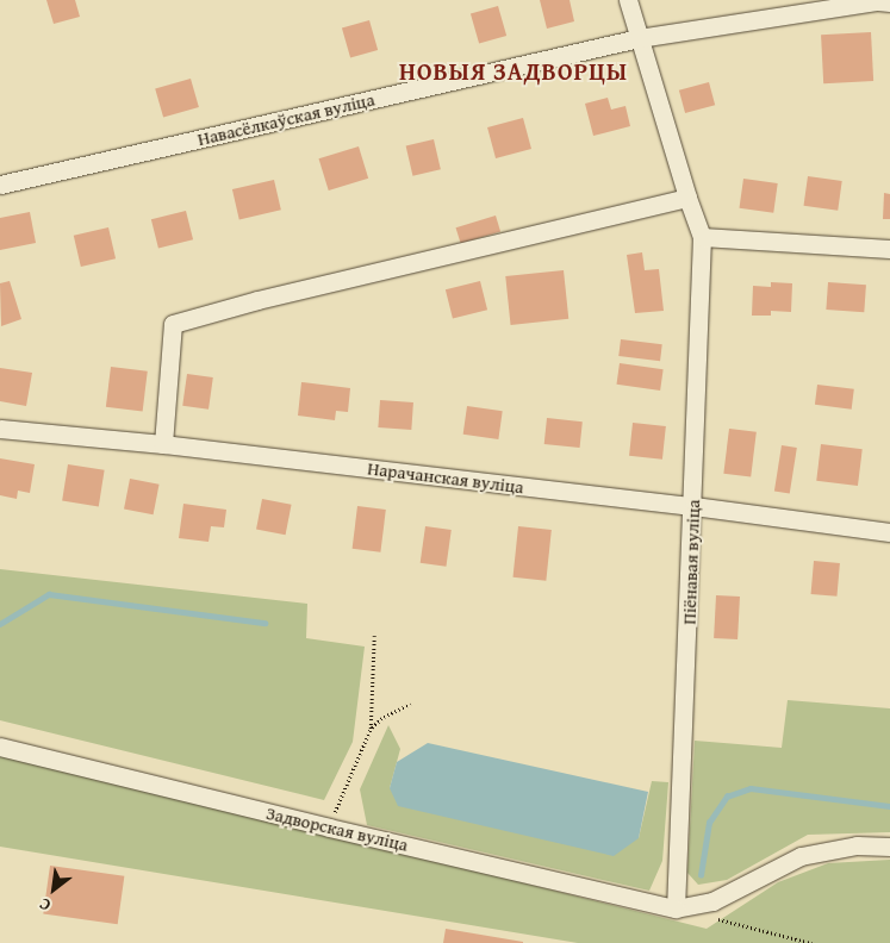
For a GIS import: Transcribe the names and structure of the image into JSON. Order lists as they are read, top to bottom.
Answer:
{
  "streets": {
    "street": [
      "Навасёлкаўская вуліца",
      "Нарачанская вуліца",
      "Піёнавая вуліца",
      "Задворская вуліца"
    ]
  },
  "crossings": [
    ["Навасёлкаўская вуліца", "Піёнавая вуліца"],
    ["Нарачанская вуліца", "Піёнавая вуліца"],
    ["Піёнавая вуліца", "Задворская вуліца"]
  ],
  "districts": ["НОВЫЯ ЗАДВОРЦЫ"],
  "north": "bottom left"
}
